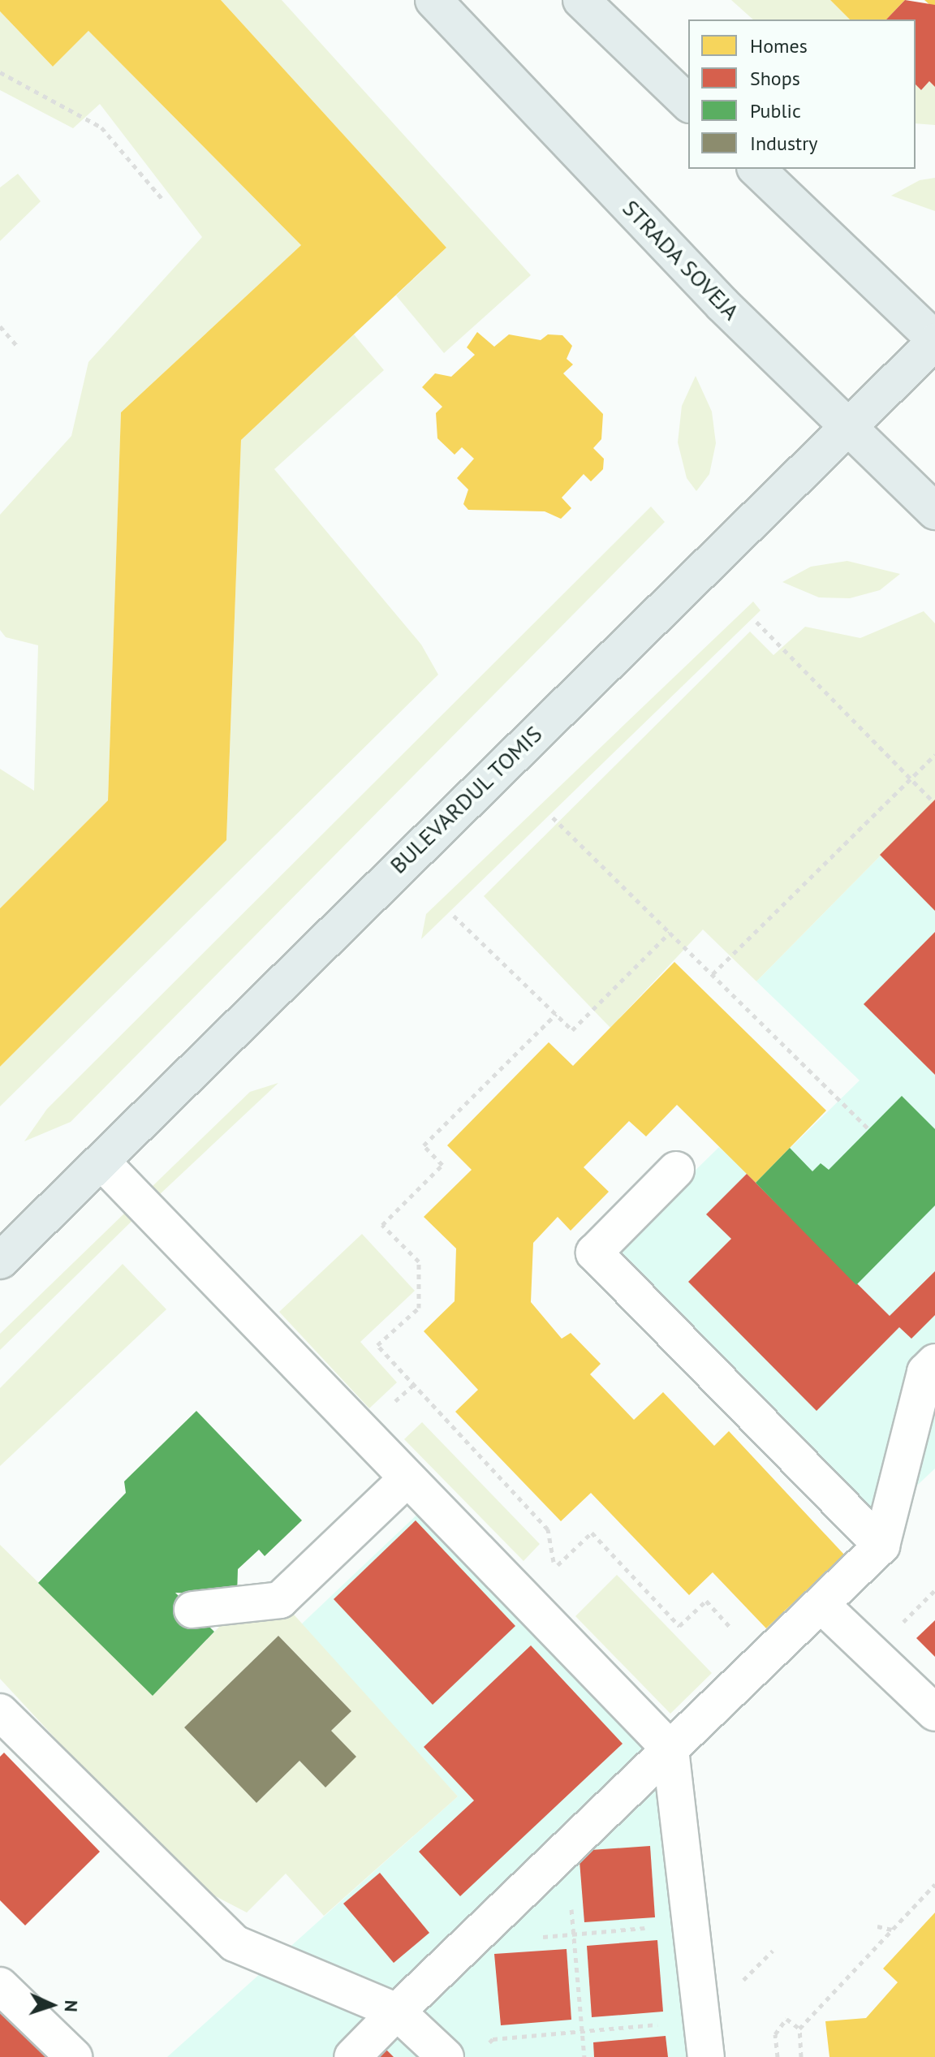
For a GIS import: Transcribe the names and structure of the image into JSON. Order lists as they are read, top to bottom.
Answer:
{
  "streets": {
    "main road": ["STRADA SOVEJA", "BULEVARDUL TOMIS"]
  },
  "crossings": [
    ["STRADA SOVEJA", "BULEVARDUL TOMIS"]
  ],
  "legend": [
    "Homes",
    "Shops",
    "Public",
    "Industry"
  ],
  "north": "right"
}
